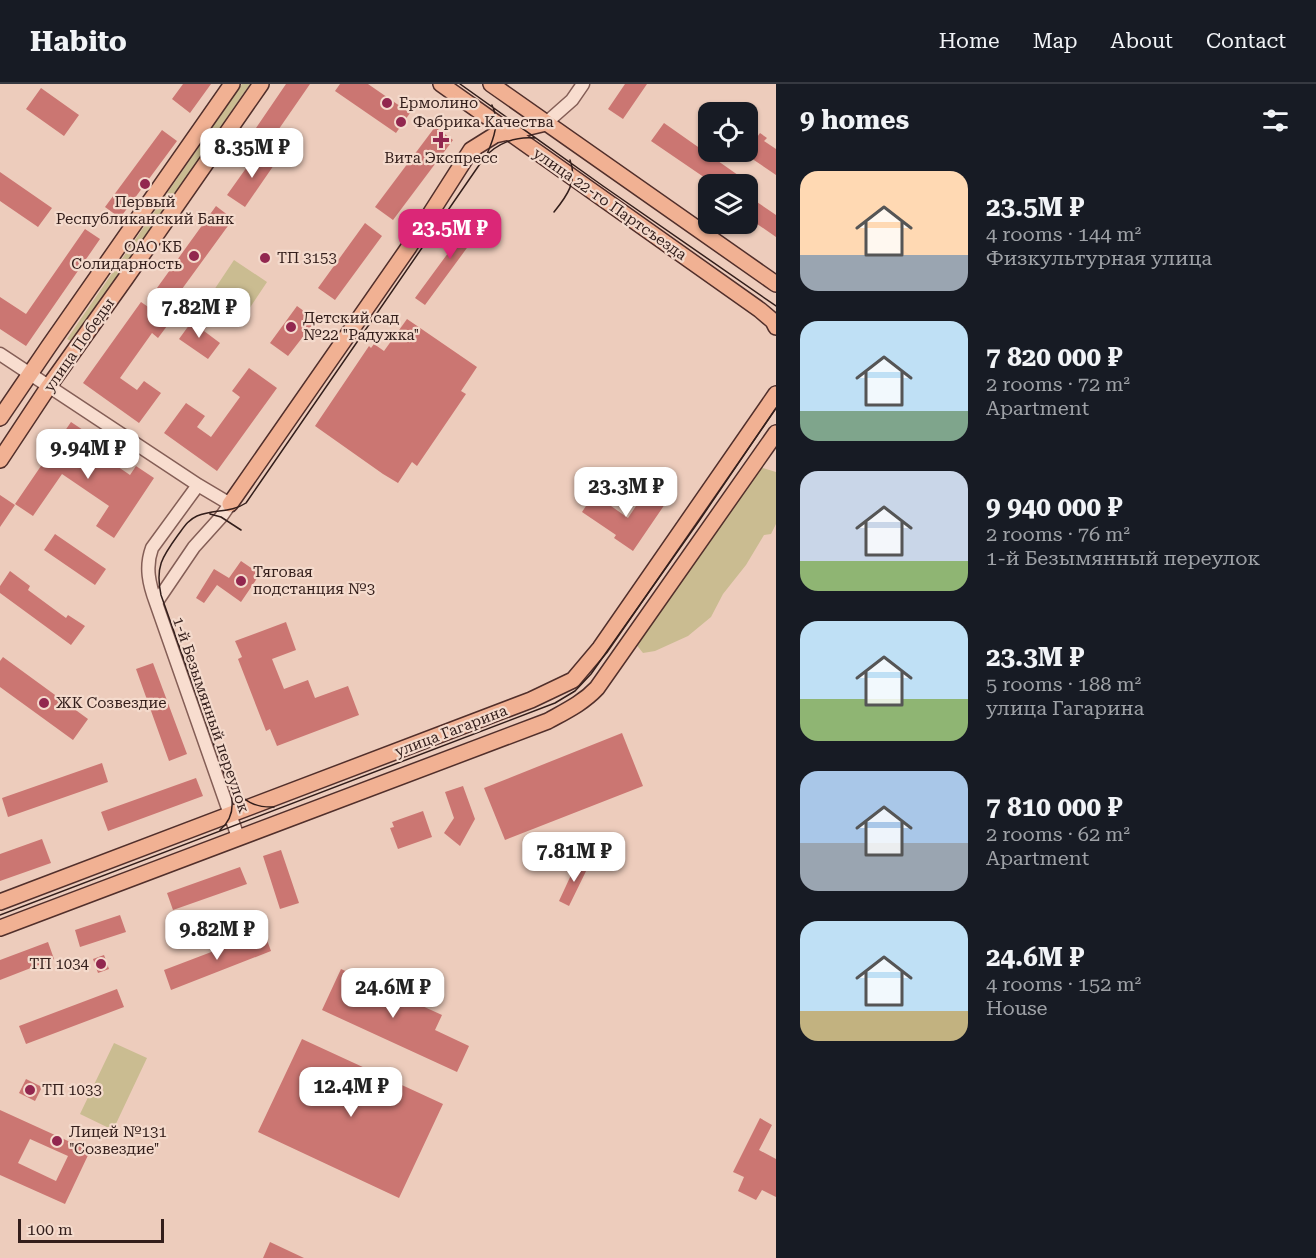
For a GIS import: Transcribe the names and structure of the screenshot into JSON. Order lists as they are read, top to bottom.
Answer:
{
  "streets": {
    "main road": ["улица 22-го Партсъезда", "улица Победы", "улица Гагарина"],
    "street": ["1-й Безымянный переулок"]
  },
  "crossings": [
    ["1-й Безымянный переулок", "улица Гагарина"]
  ],
  "places": {
    "other": [
      "Ермолино",
      "Фабрика Качества",
      "Первый Республиканский Банк",
      "ОАО КБ Солидарность",
      "ТП 3153",
      "Детский сад №22 \"Радужка\"",
      "Тяговая подстанция №3",
      "ЖК Созвездие",
      "ТП 1034",
      "ТП 1033",
      "Лицей №131 \"Созвездие\""
    ],
    "health": ["Вита Экспресс"]
  },
  "scale_bar": "100 m",
  "page": {
    "header": "Habito",
    "nav": [
      "Home",
      "Map",
      "About",
      "Contact"
    ],
    "heading": "9 homes",
    "price": [
      "8.35M ₽",
      "23.5M ₽",
      "7.82M ₽",
      "9.94M ₽",
      "23.3M ₽",
      "7.81M ₽",
      "9.82M ₽",
      "24.6M ₽",
      "12.4M ₽"
    ],
    "list": [
      {
        "name": "23.5M ₽",
        "note": "4 rooms · 144 m² · Физкультурная улица"
      },
      {
        "name": "7 820 000 ₽",
        "note": "2 rooms · 72 m² · Apartment"
      },
      {
        "name": "9 940 000 ₽",
        "note": "2 rooms · 76 m² · 1-й Безымянный переулок"
      },
      {
        "name": "23.3M ₽",
        "note": "5 rooms · 188 m² · улица Гагарина"
      },
      {
        "name": "7 810 000 ₽",
        "note": "2 rooms · 62 m² · Apartment"
      },
      {
        "name": "24.6M ₽",
        "note": "4 rooms · 152 m² · House"
      }
    ],
    "scale": "100 m"
  }
}
